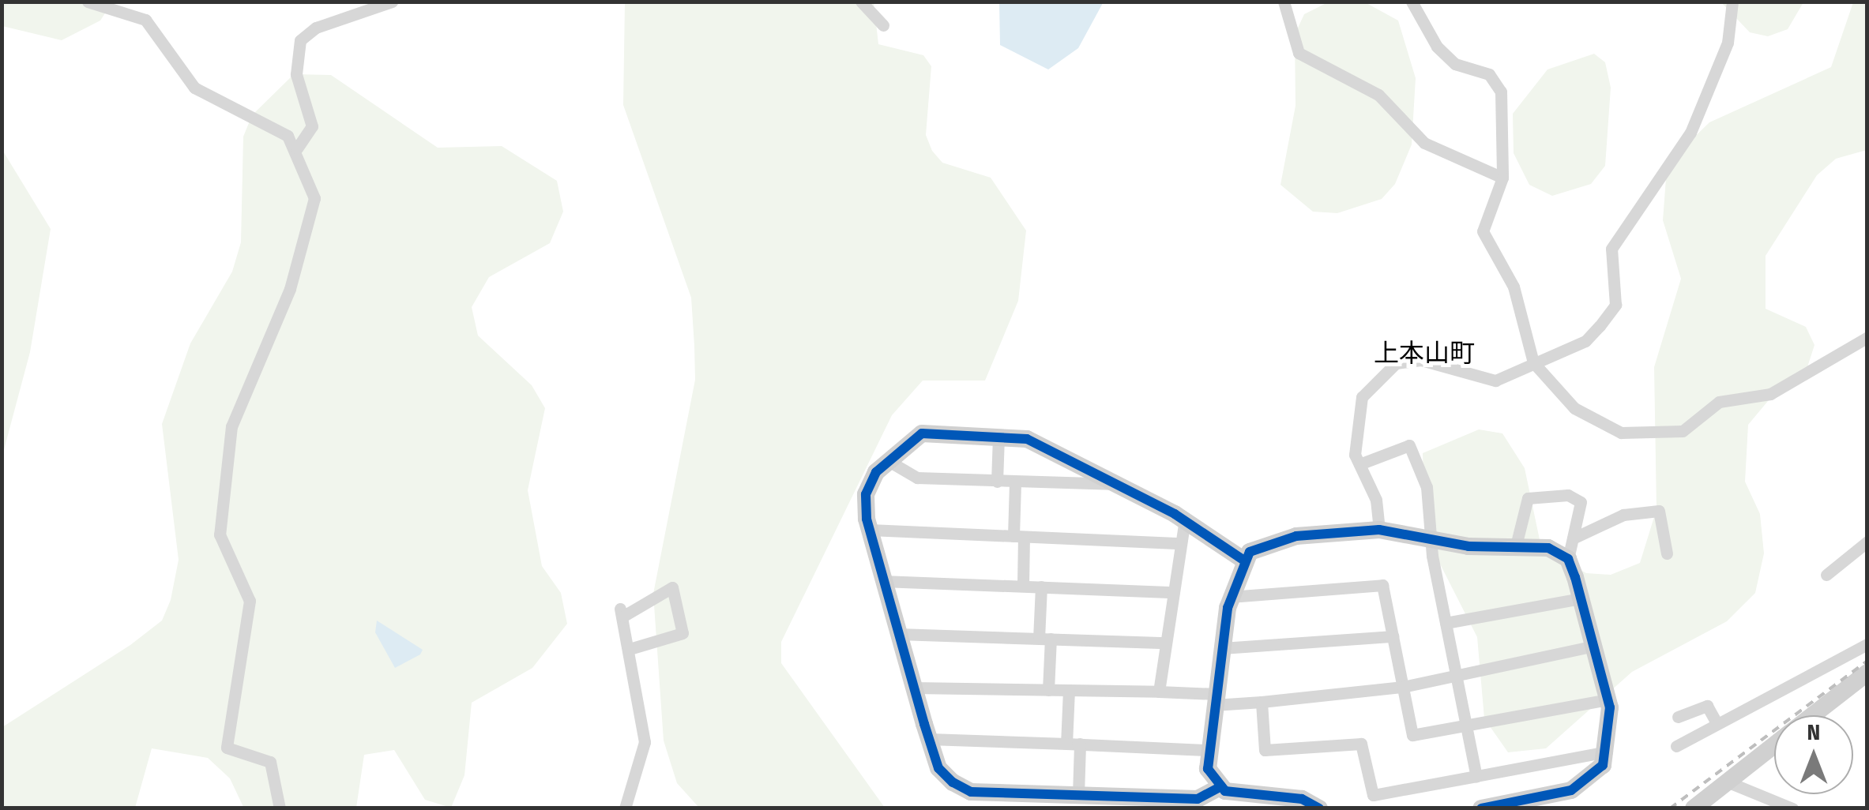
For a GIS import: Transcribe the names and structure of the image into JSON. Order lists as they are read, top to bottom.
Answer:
{
  "districts": ["上本山町"],
  "north": "top"
}
